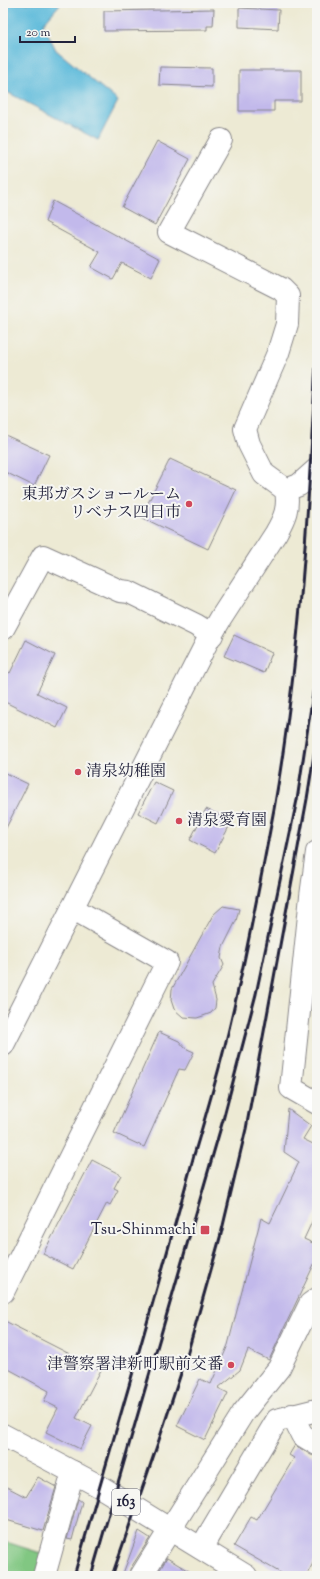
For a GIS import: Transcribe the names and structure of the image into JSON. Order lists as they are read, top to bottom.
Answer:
{
  "streets": {
    "main road": ["163"]
  },
  "places": {
    "other": [
      "東邦ガスショールーム リベナス四日市",
      "清泉幼稚園",
      "清泉愛育園",
      "津警察署津新町駅前交番"
    ],
    "transit": ["Tsu-Shinmachi"]
  },
  "scale_bar": "20 m"
}
